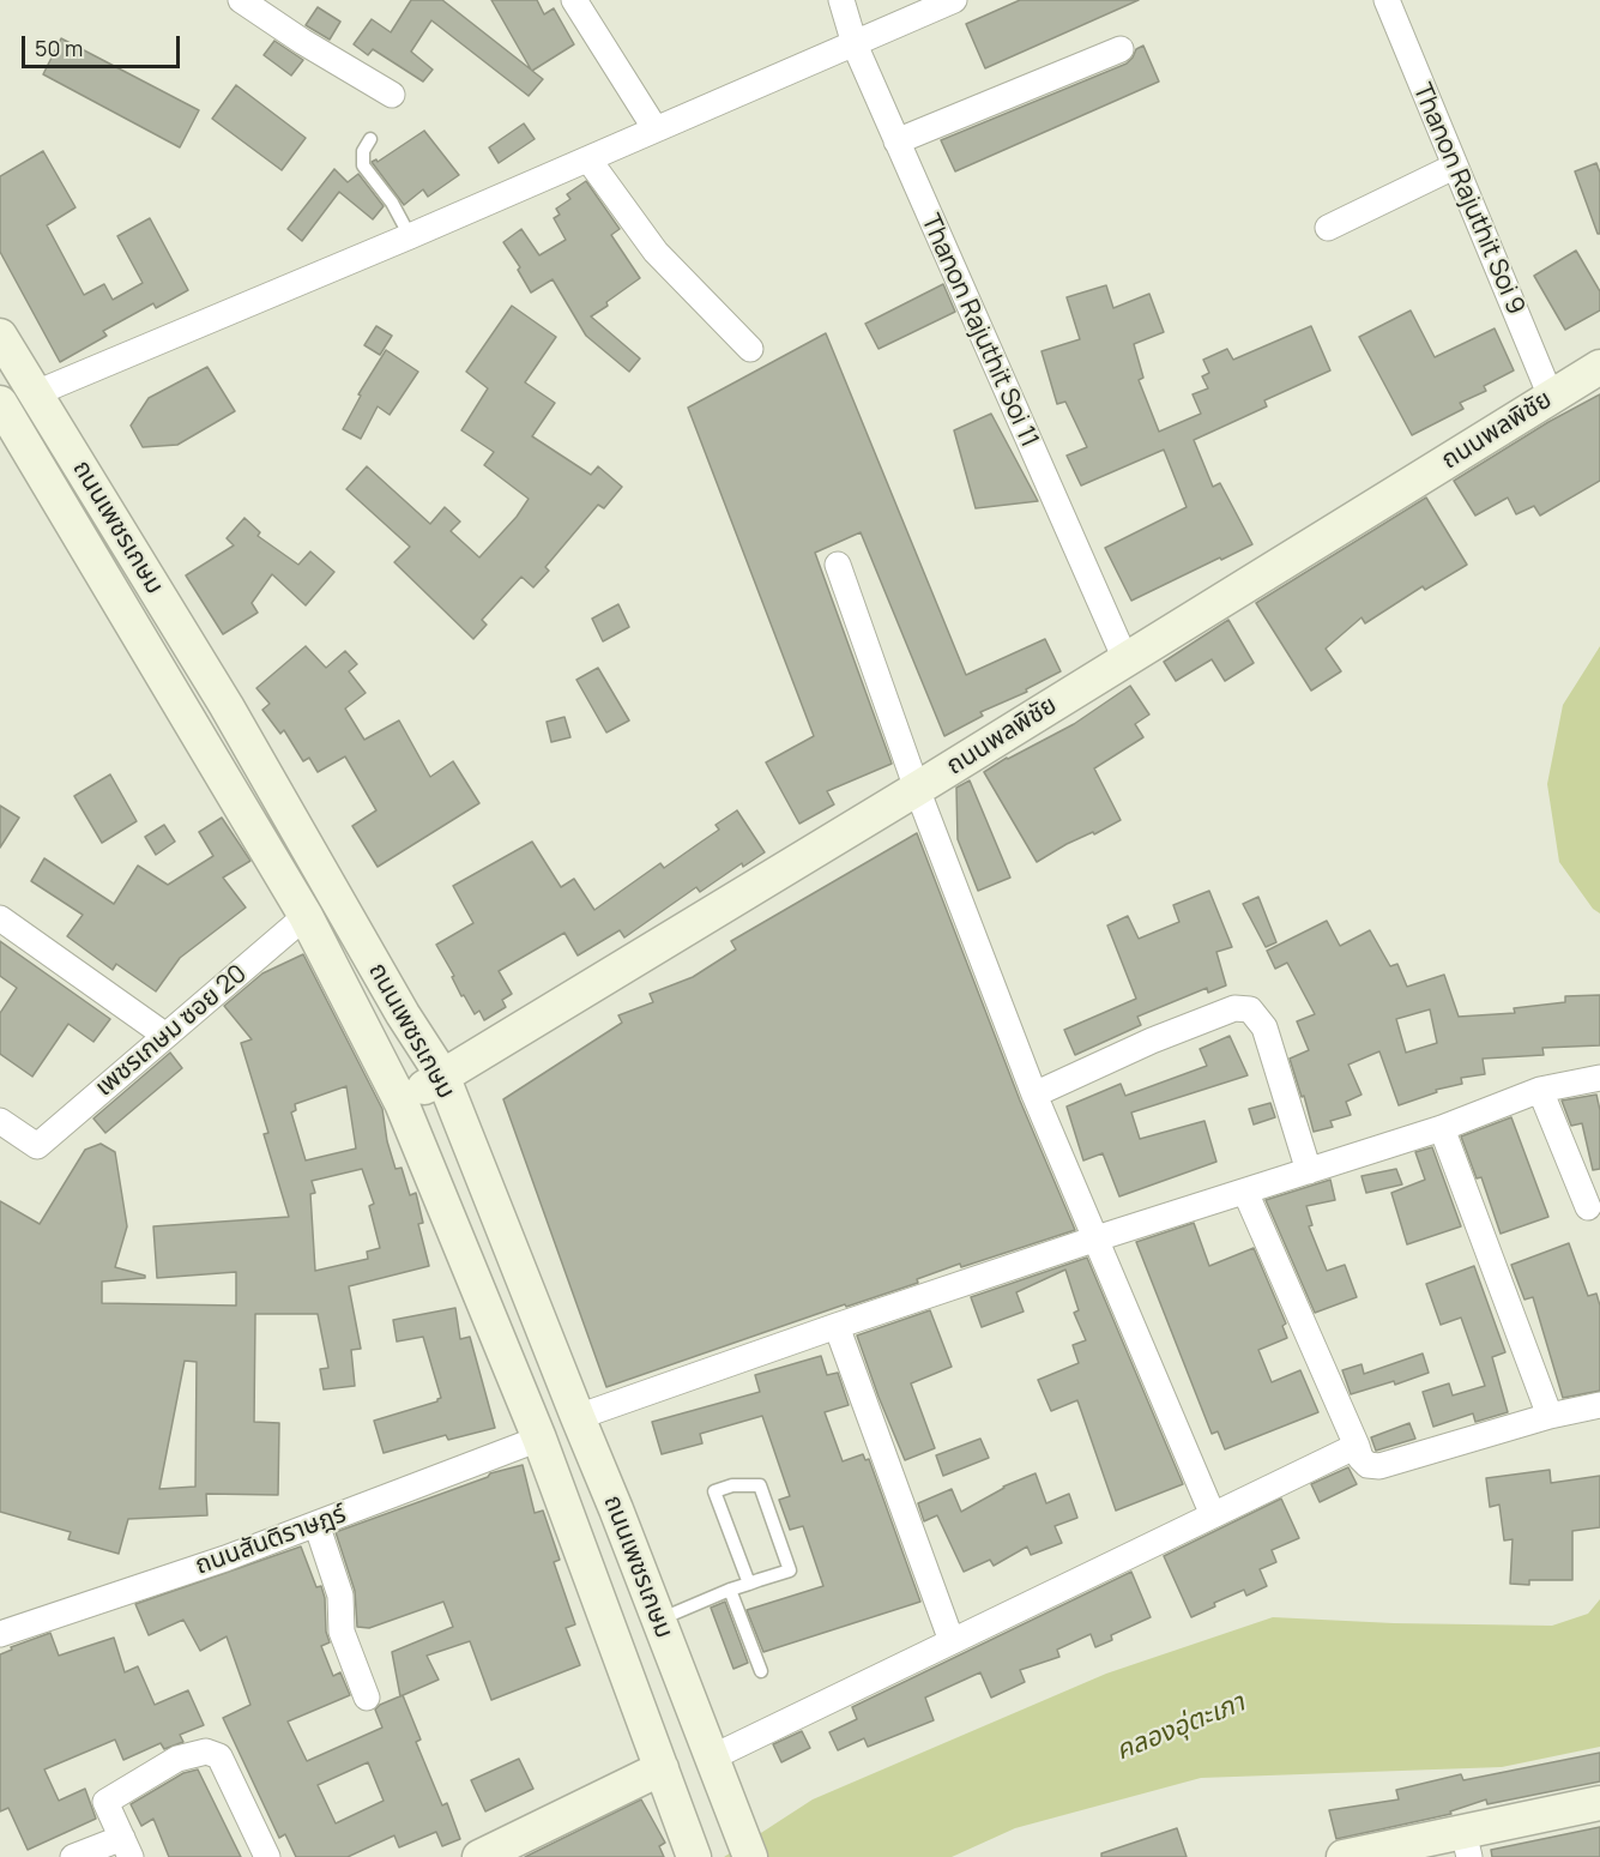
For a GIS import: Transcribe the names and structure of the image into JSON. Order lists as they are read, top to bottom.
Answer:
{
  "streets": {
    "main road": ["ถนนพลพิชัย", "ถนนเพชรเกษม"],
    "street": [
      "Thanon Rajuthit Soi 9",
      "Thanon Rajuthit Soi 11",
      "เพชรเกษม ซอย 20",
      "ถนนสันติราษฎร์"
    ]
  },
  "crossings": [
    ["Thanon Rajuthit Soi 9", "ถนนพลพิชัย"],
    ["Thanon Rajuthit Soi 11", "ถนนพลพิชัย"],
    ["ถนนพลพิชัย", "ถนนเพชรเกษม"],
    ["ถนนเพชรเกษม", "เพชรเกษม ซอย 20"],
    ["ถนนเพชรเกษม", "ถนนสันติราษฎร์"]
  ],
  "water": ["คลองอุ่ตะเภา"],
  "scale_bar": "50 m"
}
